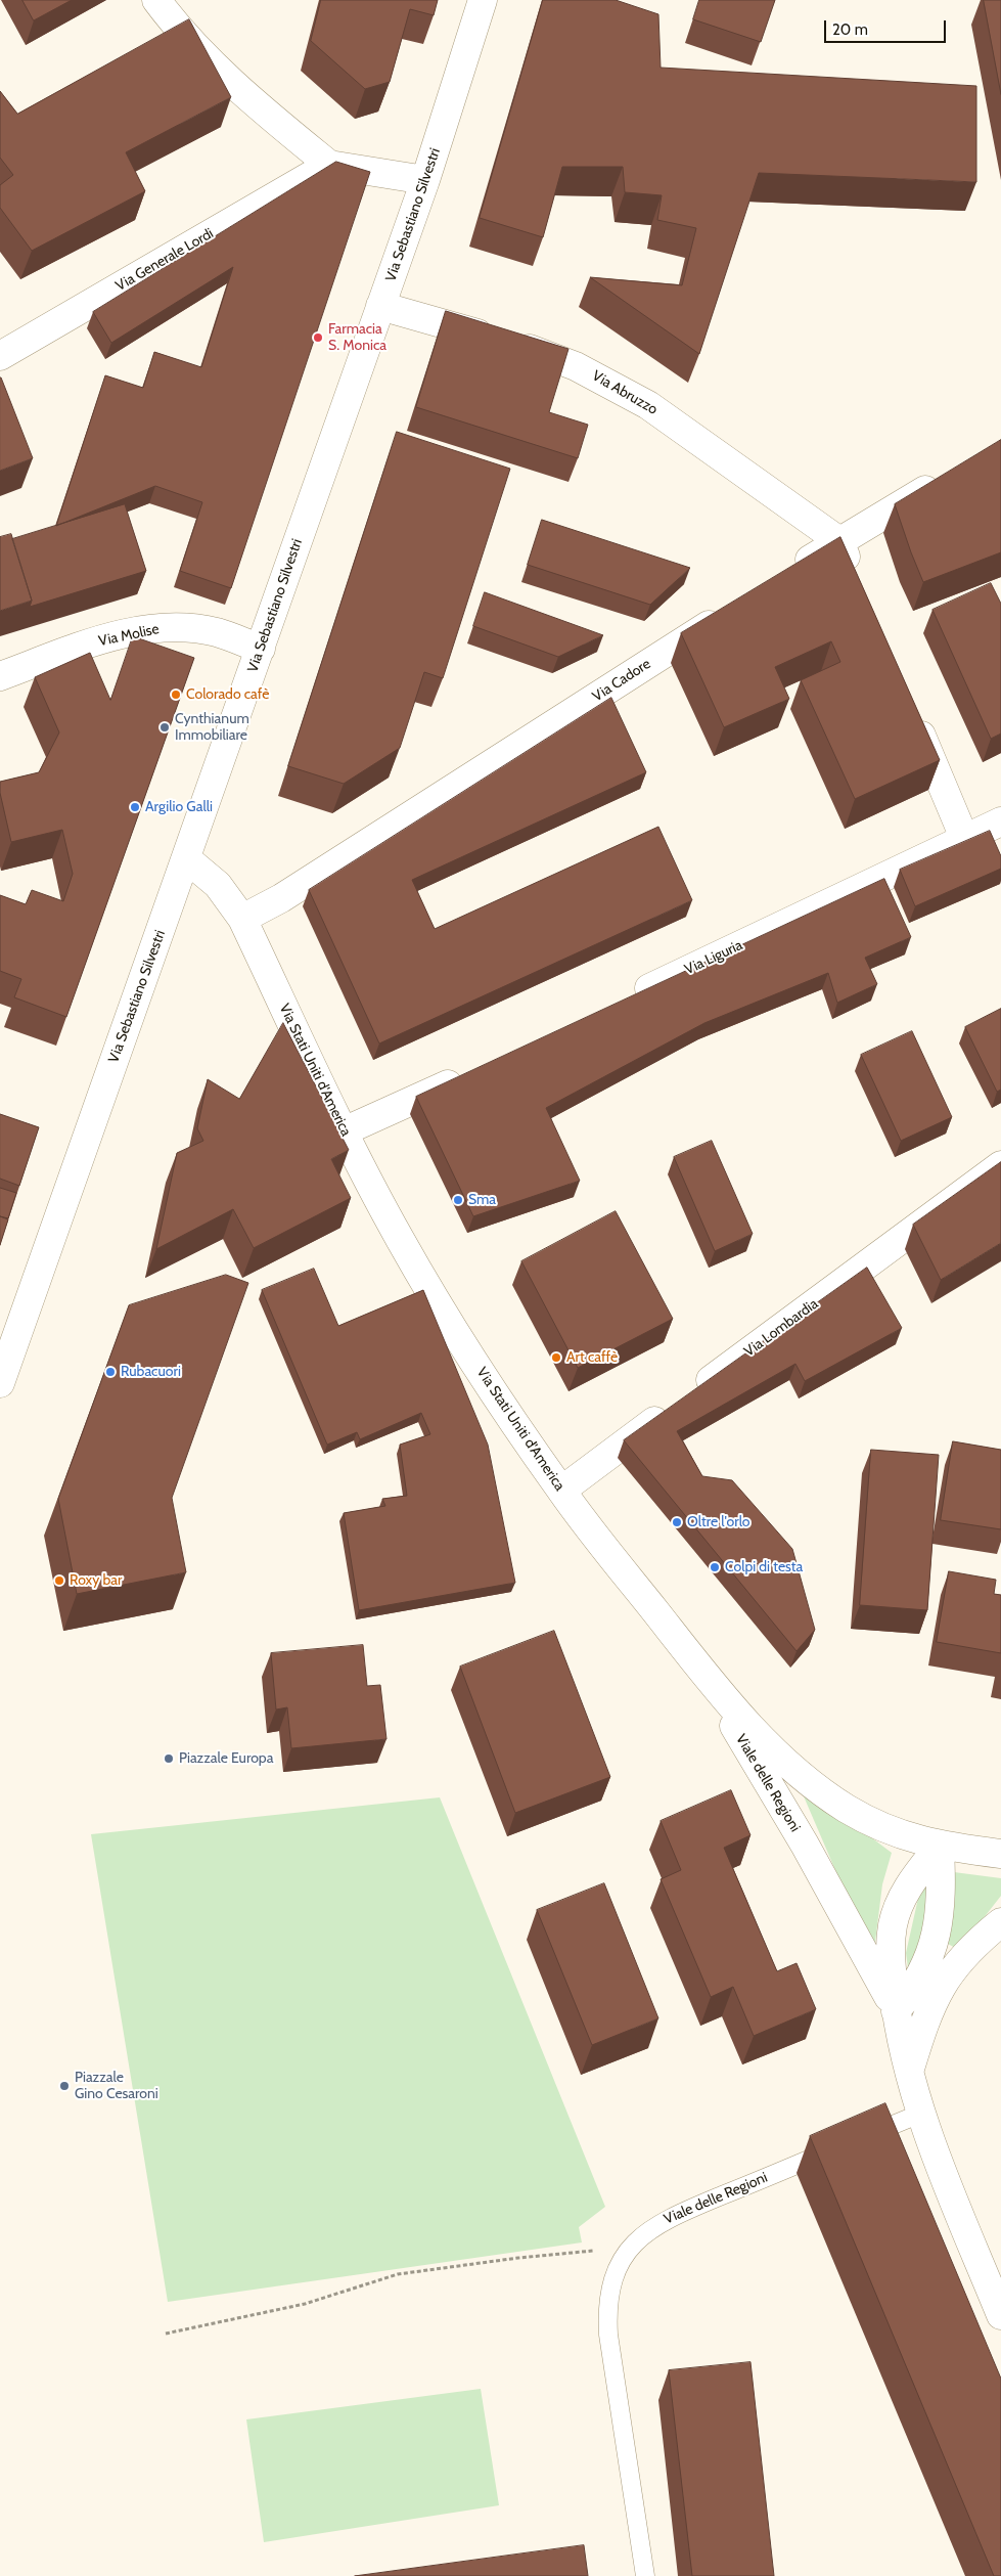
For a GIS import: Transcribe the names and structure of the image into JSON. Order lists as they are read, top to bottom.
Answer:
{
  "streets": {
    "street": [
      "Via Sebastiano Silvestri",
      "Via Generale Lordi",
      "Via Abruzzo",
      "Via Molise",
      "Via Cadore",
      "Via Liguria",
      "Via Stati Uniti d'America",
      "Via Lombardia",
      "Viale delle Regioni"
    ]
  },
  "crossings": [
    ["Via Sebastiano Silvestri", "Via Abruzzo"],
    ["Via Sebastiano Silvestri", "Via Molise"],
    ["Via Sebastiano Silvestri", "Via Stati Uniti d'America"],
    ["Via Cadore", "Via Stati Uniti d'America"],
    ["Via Stati Uniti d'America", "Via Lombardia"],
    ["Via Stati Uniti d'America", "Viale delle Regioni"]
  ],
  "places": [
    "Farmacia S. Monica",
    "Colorado cafè",
    "Cynthianum Immobiliare",
    "Argilio Galli",
    "Sma",
    "Art caffè",
    "Rubacuori",
    "Oltre l'orlo",
    "Colpi di testa",
    "Roxy bar",
    "Piazzale Europa",
    "Piazzale Gino Cesaroni"
  ],
  "scale_bar": "20 m"
}
